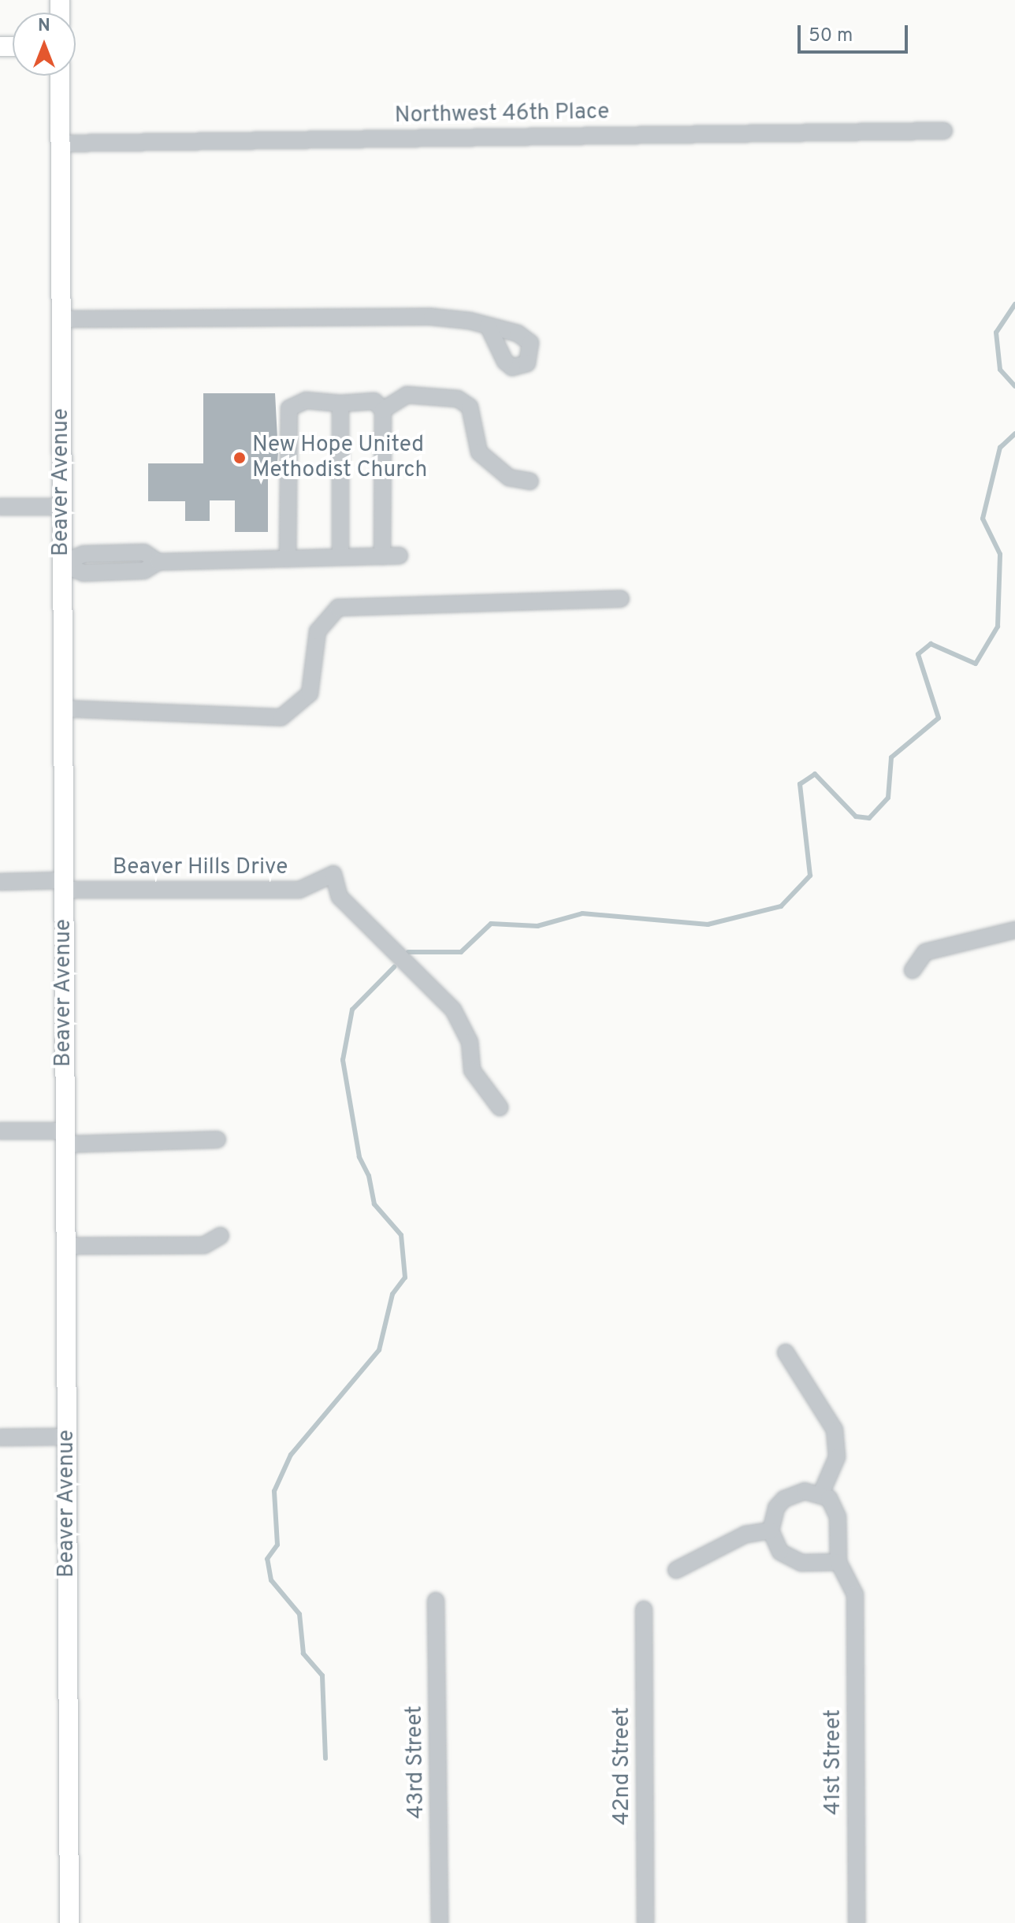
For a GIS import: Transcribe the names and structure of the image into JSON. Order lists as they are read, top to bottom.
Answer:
{
  "streets": {
    "main road": ["Beaver Avenue"],
    "street": [
      "Northwest 46th Place",
      "Beaver Hills Drive",
      "43rd Street",
      "41st Street",
      "42nd Street"
    ]
  },
  "crossings": [
    ["Northwest 46th Place", "Beaver Avenue"],
    ["Beaver Avenue", "Beaver Hills Drive"]
  ],
  "places": ["New Hope United Methodist Church"],
  "scale_bar": "50 m",
  "north": "top"
}
